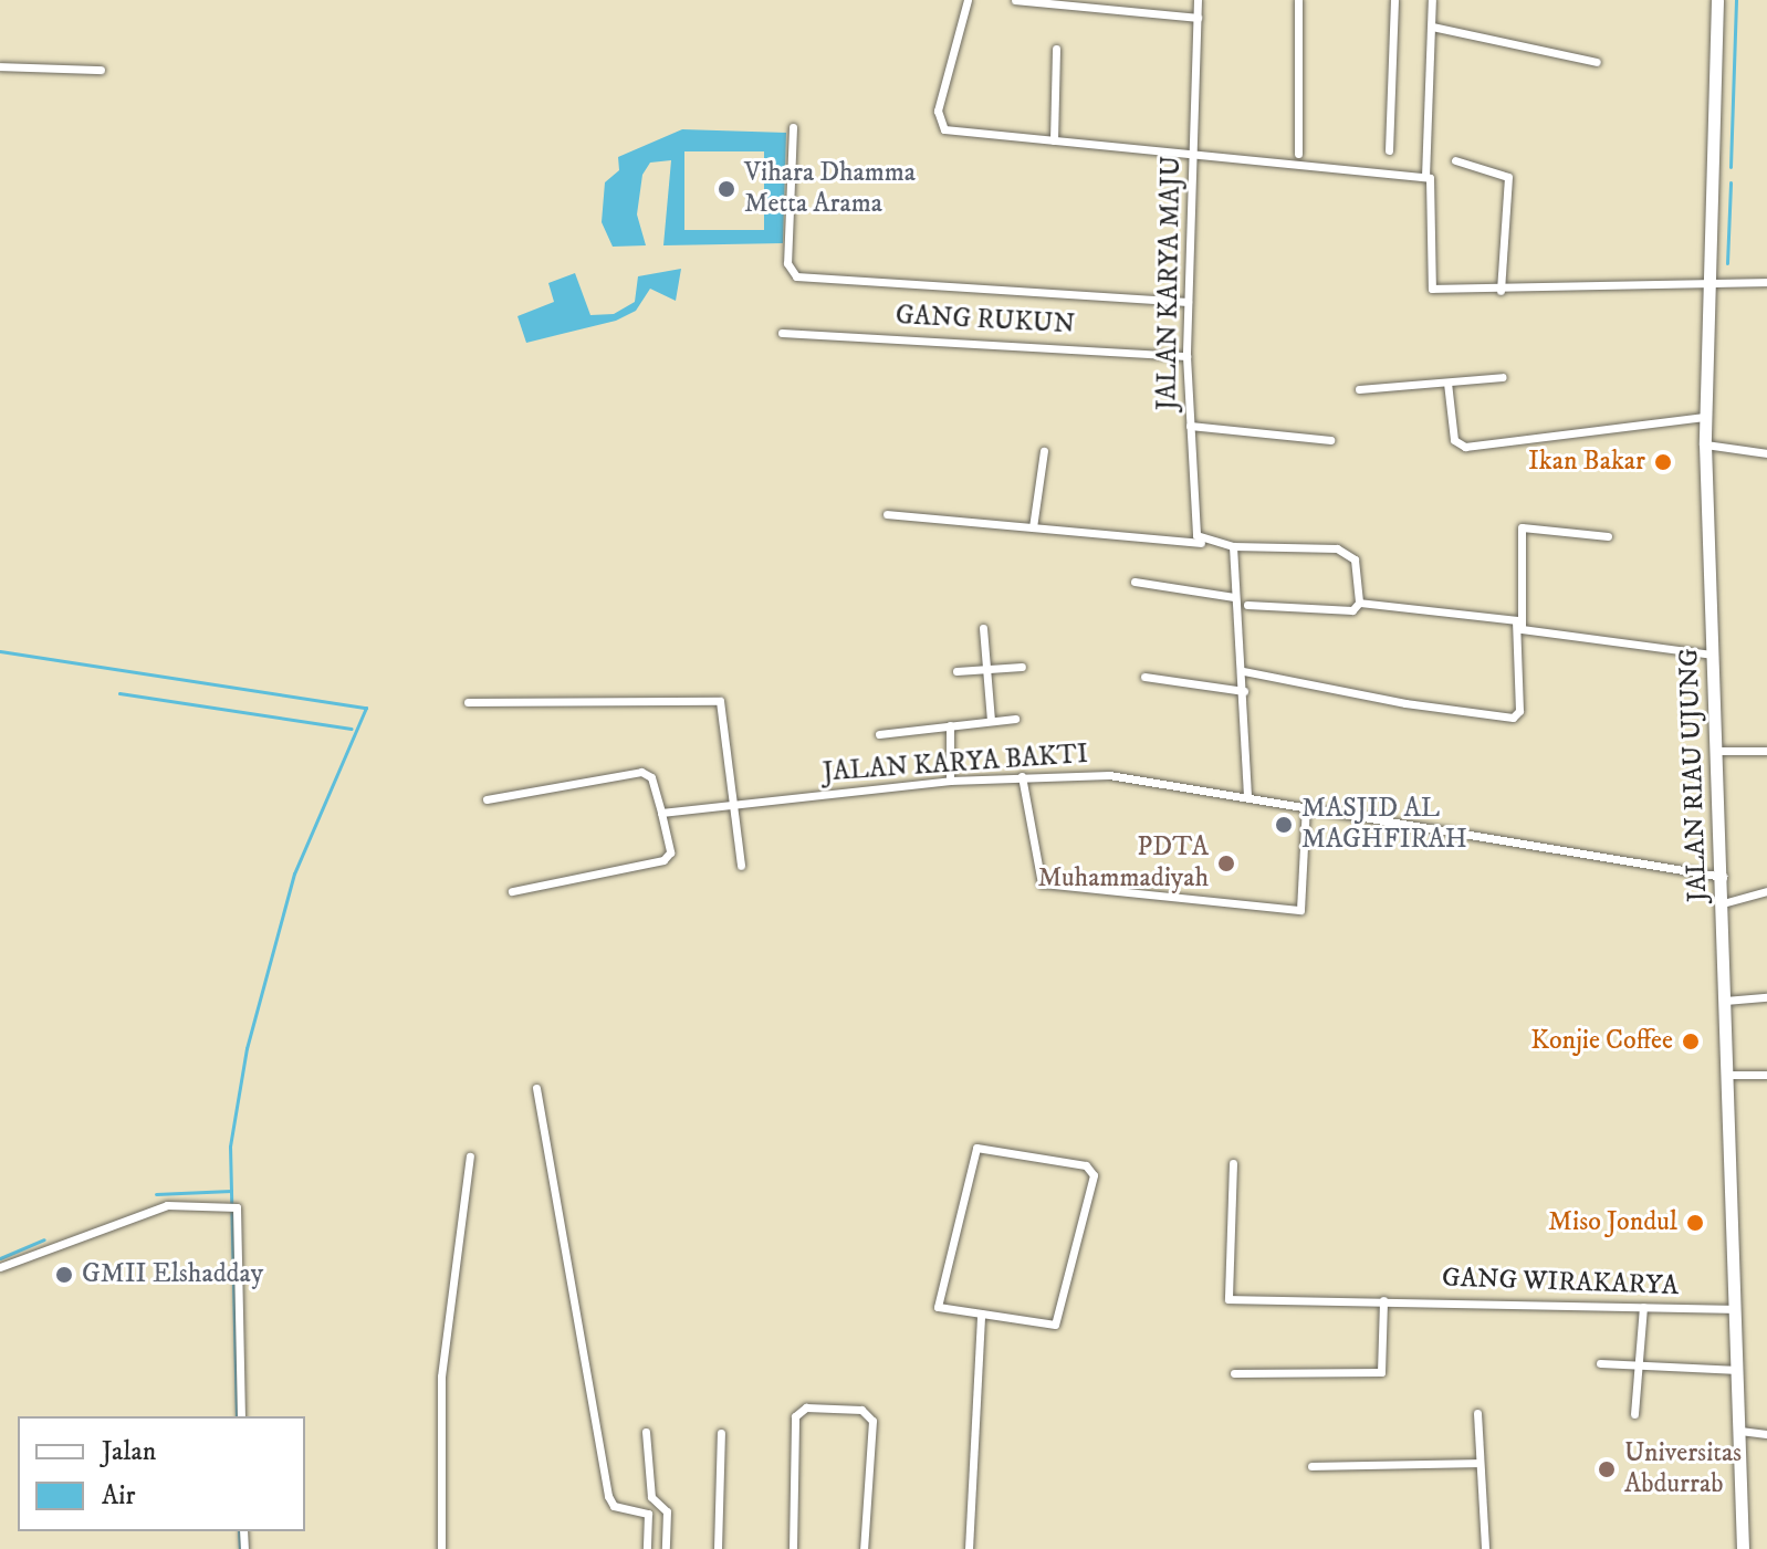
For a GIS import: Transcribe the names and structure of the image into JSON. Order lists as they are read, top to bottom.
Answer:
{
  "streets": {
    "main road": ["JALAN RIAU UJUNG"],
    "street": [
      "JALAN KARYA MAJU",
      "GANG RUKUN",
      "JALAN KARYA BAKTI",
      "GANG WIRAKARYA"
    ]
  },
  "crossings": [
    ["JALAN KARYA MAJU", "GANG RUKUN"],
    ["JALAN KARYA BAKTI", "JALAN RIAU UJUNG"],
    ["JALAN RIAU UJUNG", "GANG WIRAKARYA"]
  ],
  "places": [
    "Vihara Dhamma Metta Arama",
    "Ikan Bakar",
    "MASJID AL MAGHFIRAH",
    "PDTA Muhammadiyah",
    "Konjie Coffee",
    "Miso Jondul",
    "GMII Elshadday",
    "Universitas Abdurrab"
  ],
  "legend": ["Jalan", "Air"]
}
